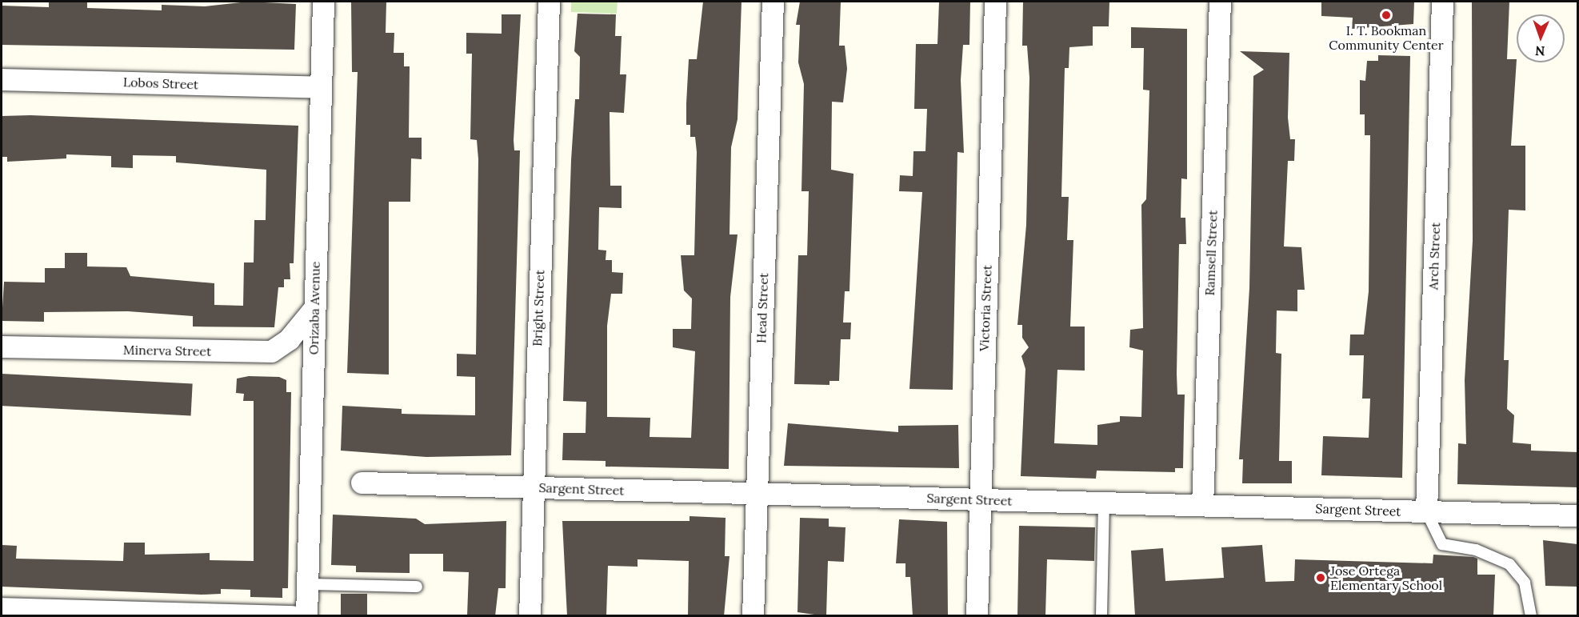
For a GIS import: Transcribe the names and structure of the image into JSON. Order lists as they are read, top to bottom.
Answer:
{
  "streets": {
    "street": [
      "Lobos Street",
      "Ramsell Street",
      "Arch Street",
      "Orizaba Avenue",
      "Bright Street",
      "Head Street",
      "Victoria Street",
      "Minerva Street",
      "Sargent Street"
    ]
  },
  "crossings": [
    ["Lobos Street", "Orizaba Avenue"],
    ["Ramsell Street", "Sargent Street"],
    ["Arch Street", "Sargent Street"],
    ["Orizaba Avenue", "Minerva Street"],
    ["Bright Street", "Sargent Street"],
    ["Head Street", "Sargent Street"],
    ["Victoria Street", "Sargent Street"]
  ],
  "places": ["I. T. Bookman Community Center", "Jose Ortega Elementary School"],
  "north": "bottom"
}
